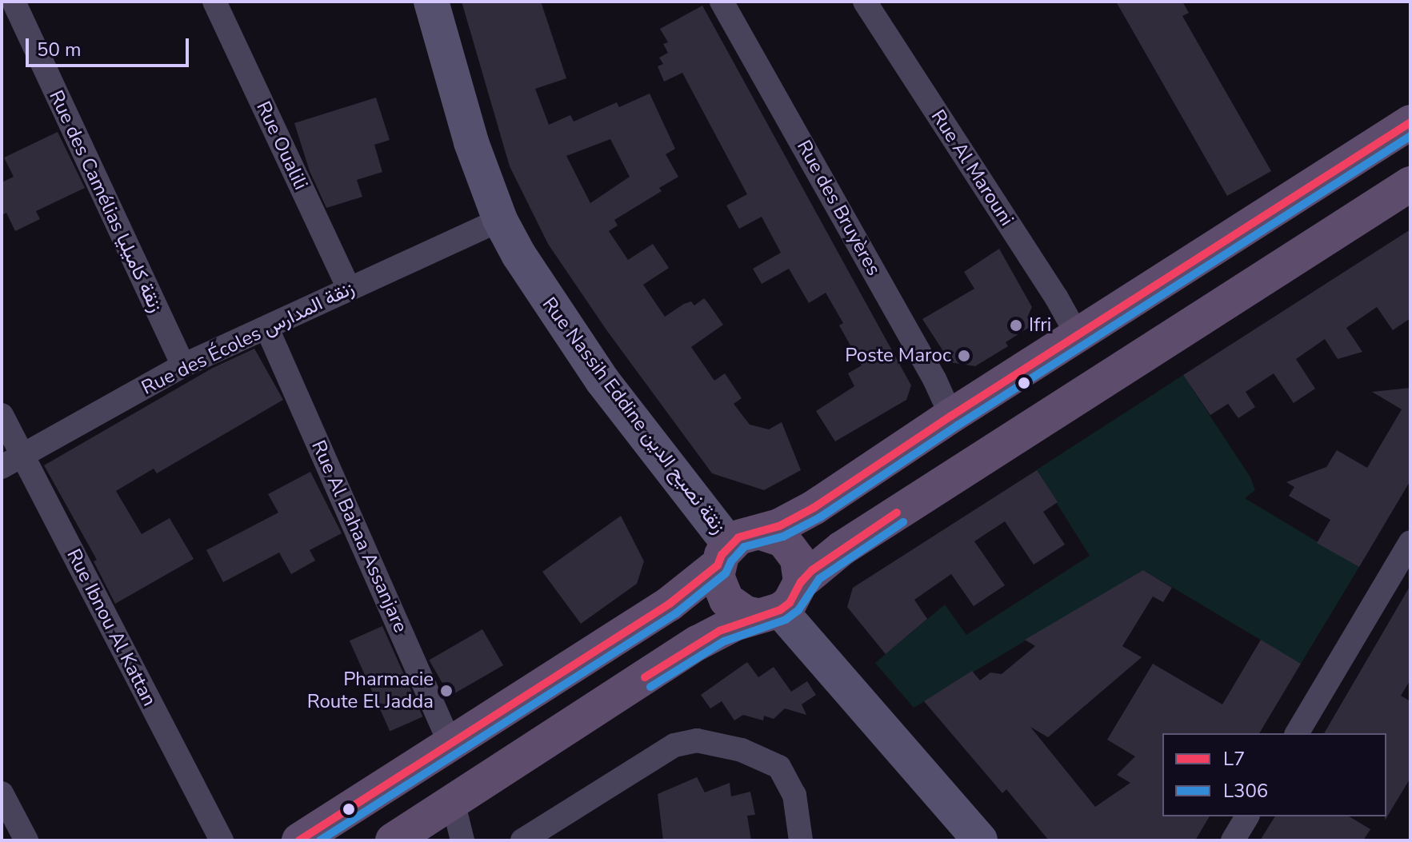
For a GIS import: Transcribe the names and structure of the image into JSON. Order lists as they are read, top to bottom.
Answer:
{
  "streets": {
    "street": [
      "Rue Oualili",
      "Rue Al Marouni",
      "Rue des Camélias زنقة كاميليا",
      "Rue des Bruyères",
      "Rue des Écoles زنقة المدارس",
      "Rue Nassih Eddine زنقة نصيح الدين",
      "Rue Al Bahaa Assanjare",
      "Rue Ibnou Al Kattan"
    ]
  },
  "crossings": [
    ["Rue Oualili", "Rue des Écoles زنقة المدارس"],
    ["Rue des Camélias زنقة كاميليا", "Rue des Écoles زنقة المدارس"],
    ["Rue des Écoles زنقة المدارس", "Rue Nassih Eddine زنقة نصيح الدين"],
    ["Rue des Écoles زنقة المدارس", "Rue Al Bahaa Assanjare"],
    ["Rue des Écoles زنقة المدارس", "Rue Ibnou Al Kattan"]
  ],
  "places": ["Ifri", "Poste Maroc", "Pharmacie Route El Jadda"],
  "lines": ["transit line L7", "transit line L306"],
  "legend": ["L7", "L306"],
  "scale_bar": "50 m"
}
